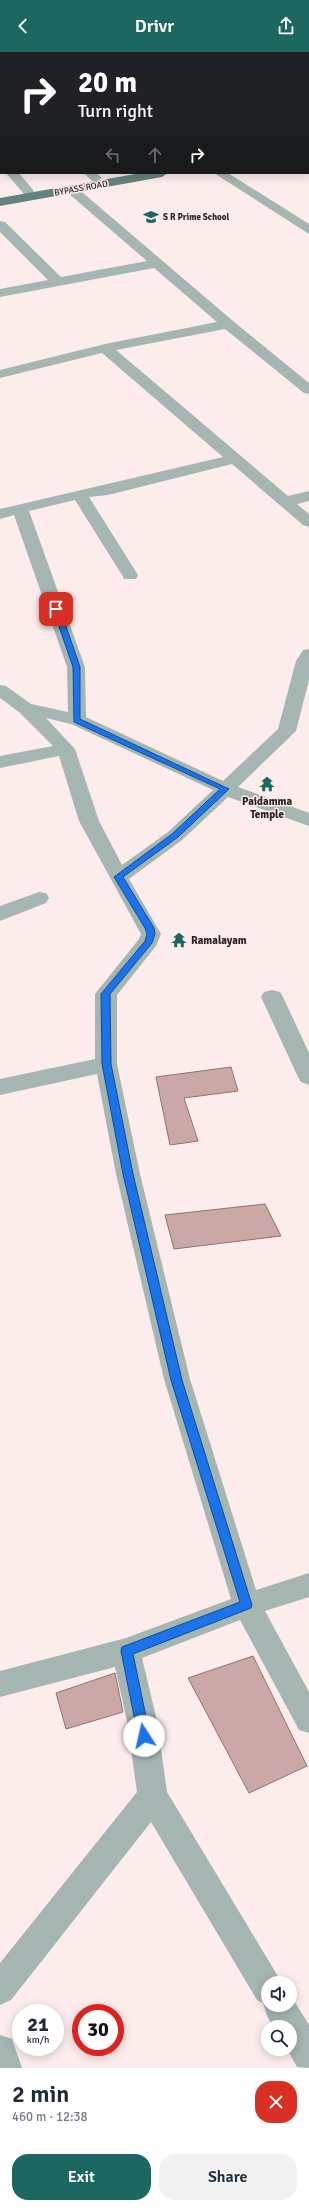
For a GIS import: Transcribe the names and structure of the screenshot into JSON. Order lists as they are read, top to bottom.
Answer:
{
  "streets": {
    "main road": ["BYPASS ROAD"]
  },
  "places": {
    "school or university": ["S R Prime School"],
    "temple": ["Paidamma Temple", "Ramalayam"]
  },
  "page": {
    "header": "Drivr",
    "turn": ["20 m", "Turn right"],
    "speed": "21 km/h",
    "limit": "30",
    "heading": ["2 min", "460 m · 12:38"],
    "buttons": ["Exit", "Share"]
  }
}
